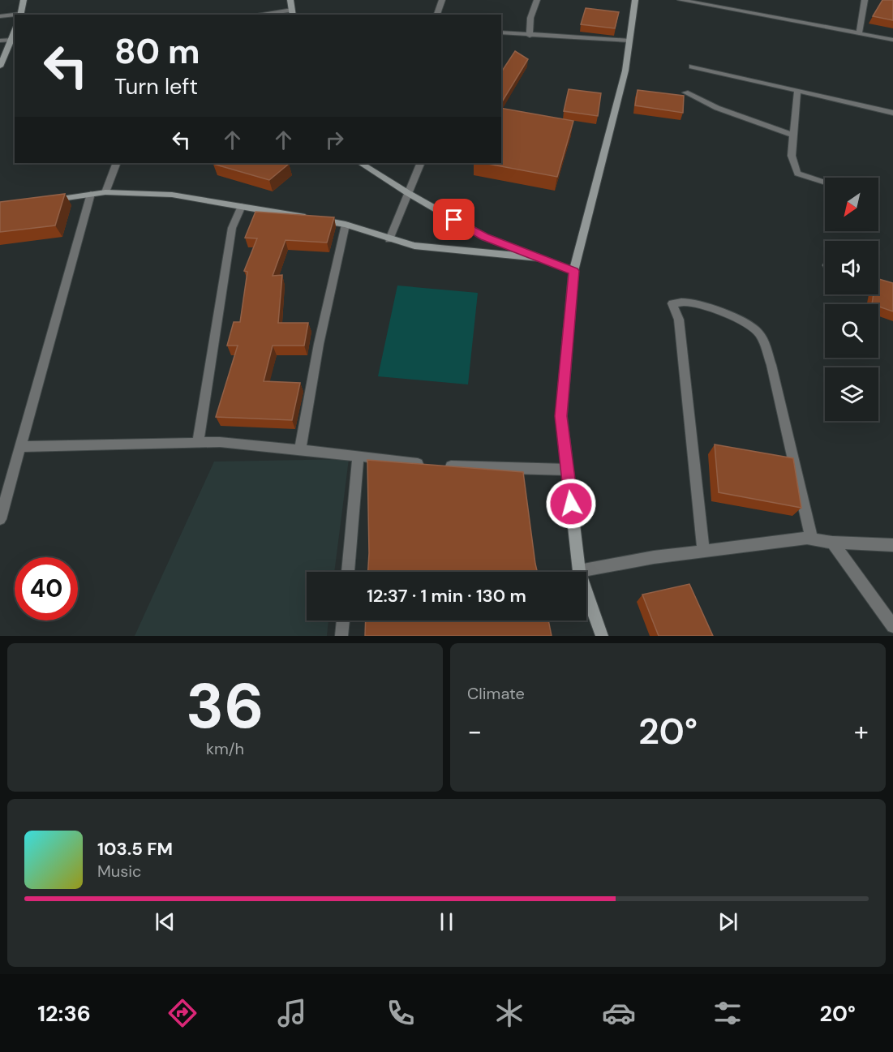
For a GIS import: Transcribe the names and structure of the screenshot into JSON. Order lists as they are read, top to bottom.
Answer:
{
  "north": "bottom left",
  "page": {
    "turn": ["80 m", "Turn left"],
    "limit": "40",
    "trip": "12:37 · 1 min · 130 m",
    "tile": [
      ["36", "km/h"],
      "Climate"
    ],
    "heat": ["−", "20°", "+"],
    "song": ["103.5 FM", "Music"],
    "tabs": ["12:36", "20°"]
  }
}
